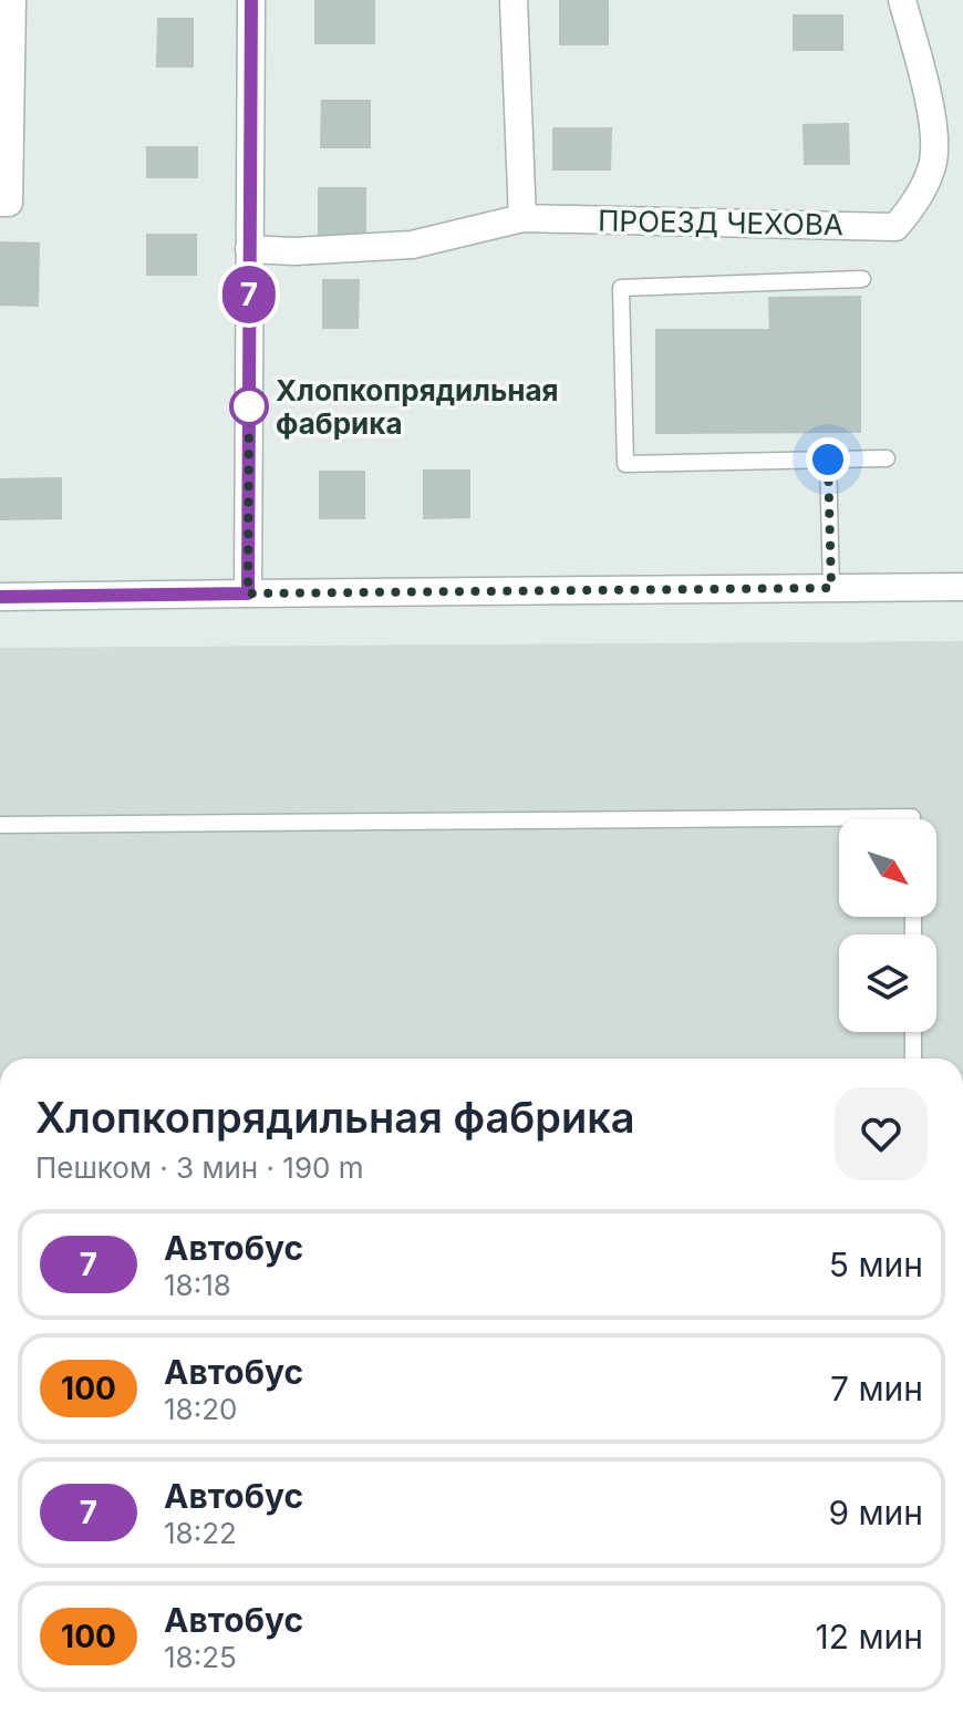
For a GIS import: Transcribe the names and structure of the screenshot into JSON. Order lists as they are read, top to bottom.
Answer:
{
  "streets": {
    "street": ["ПРОЕЗД ЧЕХОВА"]
  },
  "places": ["Хлопкопрядильная фабрика"],
  "lines": ["bus line 7"],
  "north": "bottom right",
  "page": {
    "on_map": "7",
    "heading": ["Хлопкопрядильная фабрика", "Пешком · 3 мин · 190 m"],
    "list": [
      {
        "mark": "7",
        "name": "Автобус",
        "note": "18:18",
        "value": "5 мин"
      },
      {
        "mark": "100",
        "name": "Автобус",
        "note": "18:20",
        "value": "7 мин"
      },
      {
        "mark": "7",
        "name": "Автобус",
        "note": "18:22",
        "value": "9 мин"
      },
      {
        "mark": "100",
        "name": "Автобус",
        "note": "18:25",
        "value": "12 мин"
      }
    ]
  }
}
